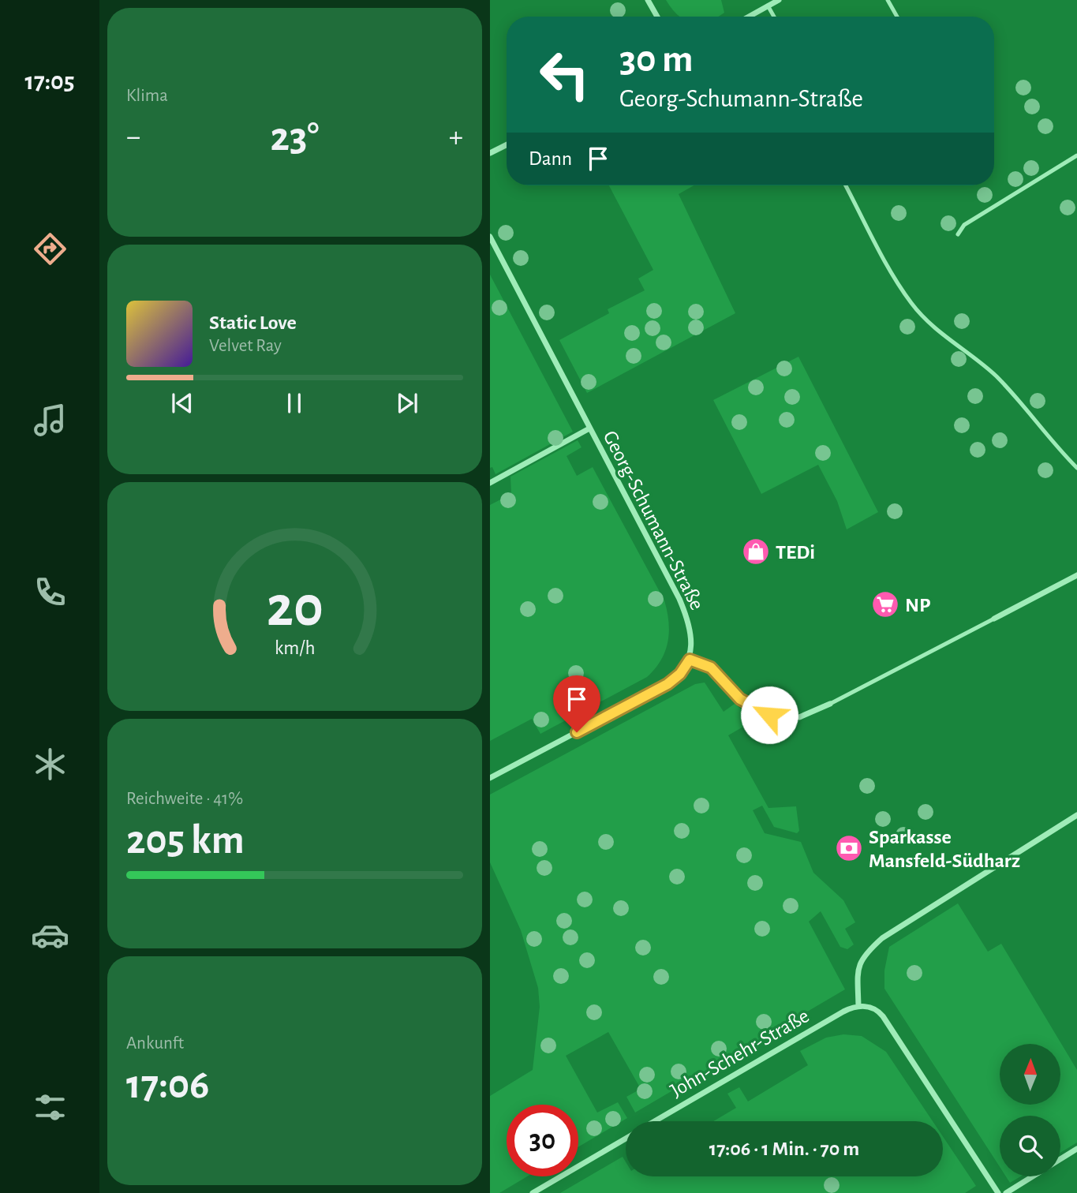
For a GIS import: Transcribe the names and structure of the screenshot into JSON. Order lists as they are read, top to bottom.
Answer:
{
  "streets": {
    "street": ["Georg-Schumann-Straße", "John-Schehr-Straße"]
  },
  "places": {
    "shop": ["TEDi"],
    "supermarket": ["NP"],
    "bank": ["Sparkasse Mansfeld-Südharz"]
  },
  "north": "top",
  "page": {
    "tabs": "17:05",
    "tile": [
      "Klima",
      ["Reichweite · 41%", "205 km"],
      ["Ankunft", "17:06"]
    ],
    "turn": ["30 m", "Georg-Schumann-Straße"],
    "heat": ["−", "23°", "+"],
    "then": "Dann",
    "song": ["Static Love", "Velvet Ray"],
    "limit": "30",
    "trip": "17:06 · 1 Min. · 70 m",
    "gauge": ["20", "km/h"]
  }
}
